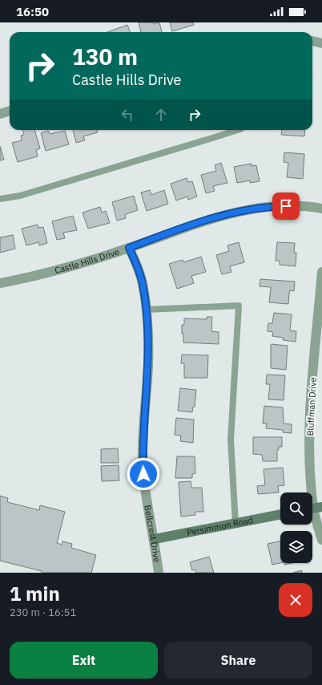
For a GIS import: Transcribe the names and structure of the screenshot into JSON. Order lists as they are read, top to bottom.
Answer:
{
  "streets": {
    "street": [
      "Castle Hills Drive",
      "Bluffman Drive",
      "Persimmon Road",
      "Bellcrest Drive"
    ]
  },
  "crossings": [
    ["Castle Hills Drive", "Bellcrest Drive"],
    ["Persimmon Road", "Bellcrest Drive"]
  ],
  "page": {
    "status": "16:50",
    "turn": ["130 m", "Castle Hills Drive"],
    "heading": ["1 min", "230 m · 16:51"],
    "buttons": ["Exit", "Share"]
  }
}
